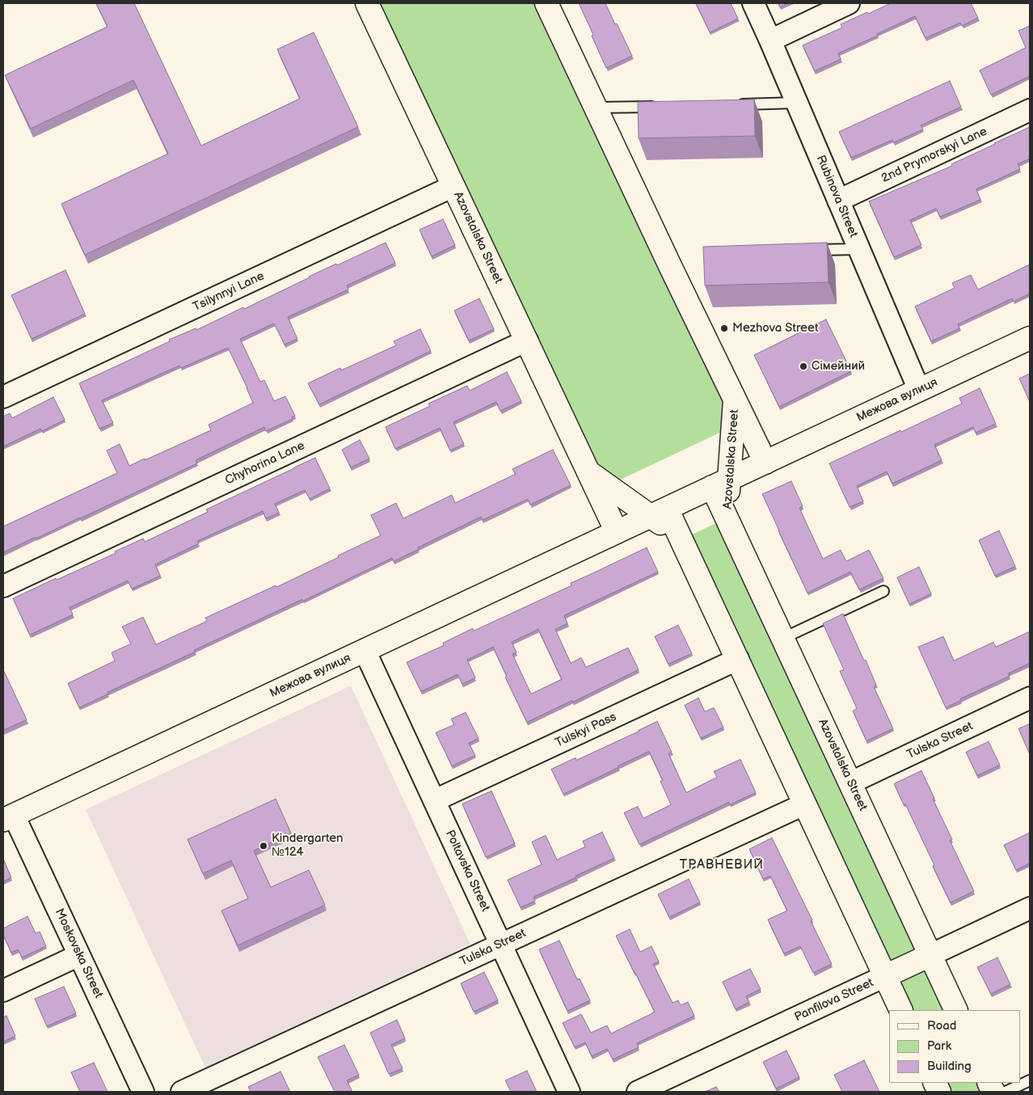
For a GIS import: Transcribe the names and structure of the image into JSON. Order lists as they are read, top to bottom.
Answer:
{
  "streets": {
    "street": [
      "2nd Prymorskyi Lane",
      "Rubinova Street",
      "Azovstalska Street",
      "Tsilynnyi Lane",
      "Межова вулиця",
      "Chyhorina Lane",
      "Tulskyi Pass",
      "Tulska Street",
      "Poltavska Street",
      "Moskovska Street",
      "Panfilova Street"
    ]
  },
  "crossings": [
    ["2nd Prymorskyi Lane", "Rubinova Street"],
    ["Rubinova Street", "Межова вулиця"],
    ["Azovstalska Street", "Tsilynnyi Lane"],
    ["Azovstalska Street", "Межова вулиця"],
    ["Azovstalska Street", "Chyhorina Lane"],
    ["Azovstalska Street", "Tulskyi Pass"],
    ["Azovstalska Street", "Tulska Street"],
    ["Azovstalska Street", "Panfilova Street"],
    ["Межова вулиця", "Poltavska Street"],
    ["Межова вулиця", "Moskovska Street"],
    ["Tulskyi Pass", "Poltavska Street"],
    ["Tulska Street", "Poltavska Street"]
  ],
  "districts": ["ТРАВНЕВИЙ"],
  "places": ["Mezhova Street", "Сімейний", "Kindergarten №124"],
  "legend": ["Road", "Park", "Building"]
}
